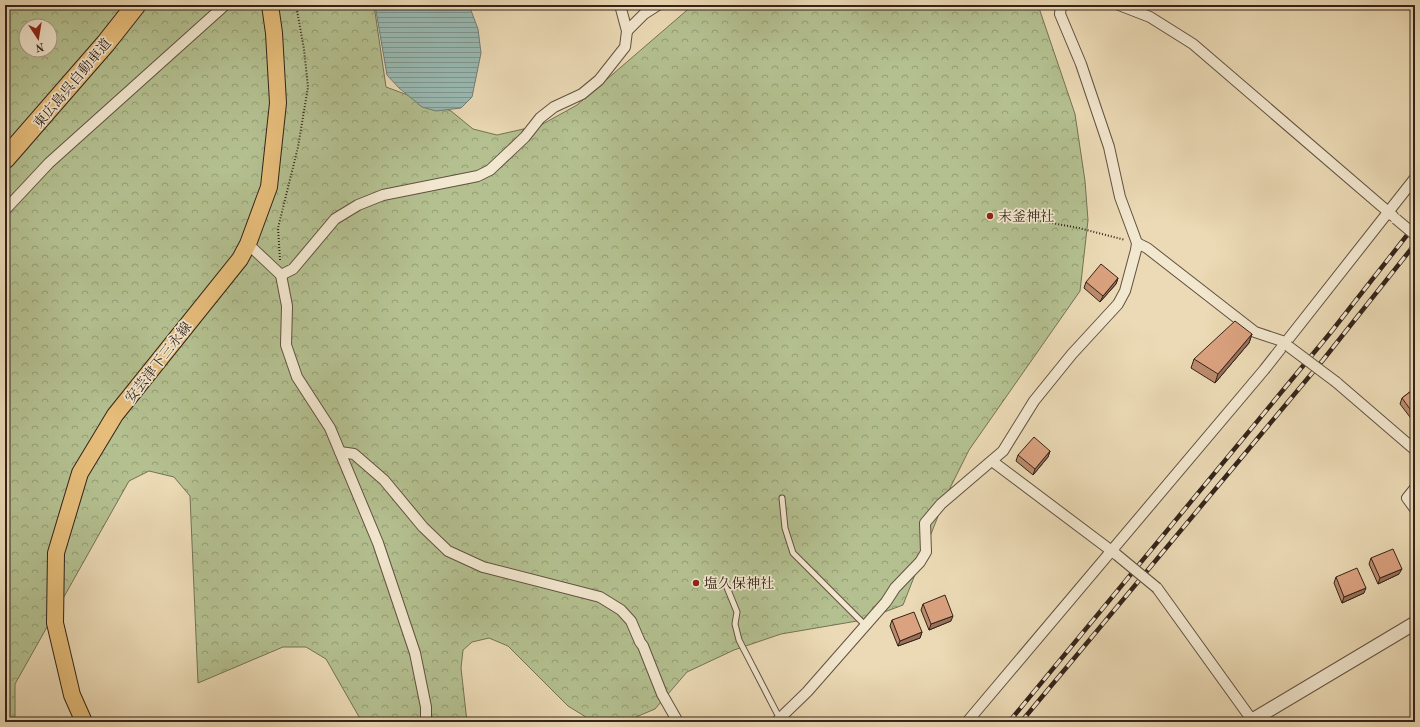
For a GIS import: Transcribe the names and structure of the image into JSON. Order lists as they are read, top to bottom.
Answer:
{
  "streets": {
    "highway": ["東広島呉自動車道"],
    "main road": ["安芸津下三永線"]
  },
  "places": ["末釜神社", "塩久保神社"],
  "north": "bottom"
}
